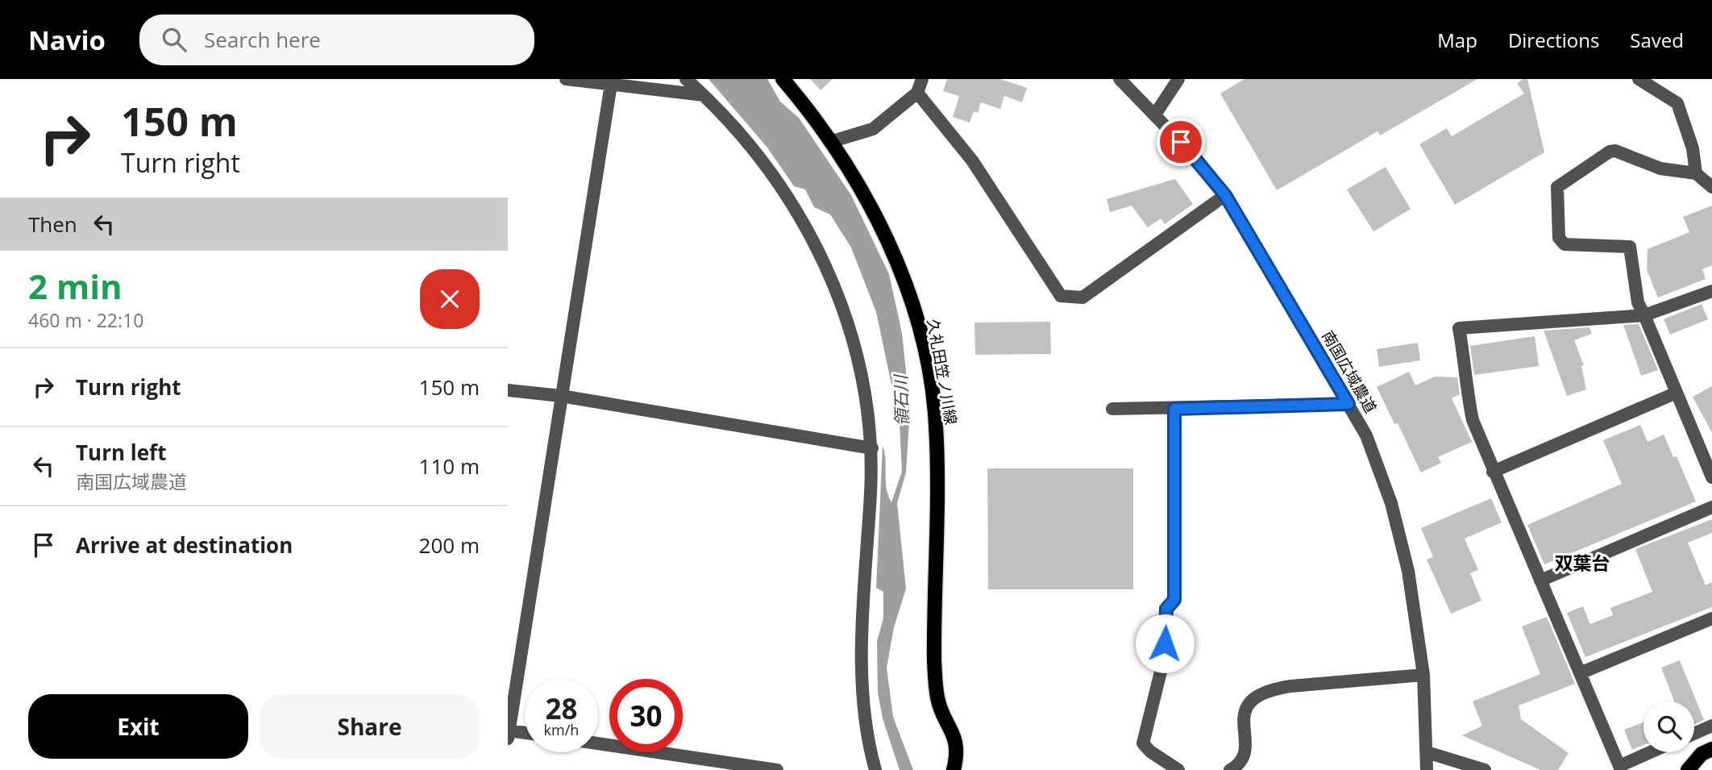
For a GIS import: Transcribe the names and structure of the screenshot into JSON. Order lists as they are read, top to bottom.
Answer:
{
  "streets": {
    "main road": ["久礼田笠ノ川線"],
    "street": ["南国広域農道"]
  },
  "districts": ["双葉台"],
  "water": ["領石川"],
  "page": {
    "header": "Navio",
    "search": "Search here",
    "nav": ["Map", "Directions", "Saved"],
    "turn": ["150 m", "Turn right"],
    "then": "Then",
    "heading": ["2 min", "460 m · 22:10"],
    "list": [
      {
        "name": "Turn right",
        "value": "150 m"
      },
      {
        "name": "Turn left",
        "note": "南国広域農道",
        "value": "110 m"
      },
      {
        "name": "Arrive at destination",
        "value": "200 m"
      }
    ],
    "speed": "28 km/h",
    "limit": "30",
    "buttons": ["Exit", "Share"]
  }
}
